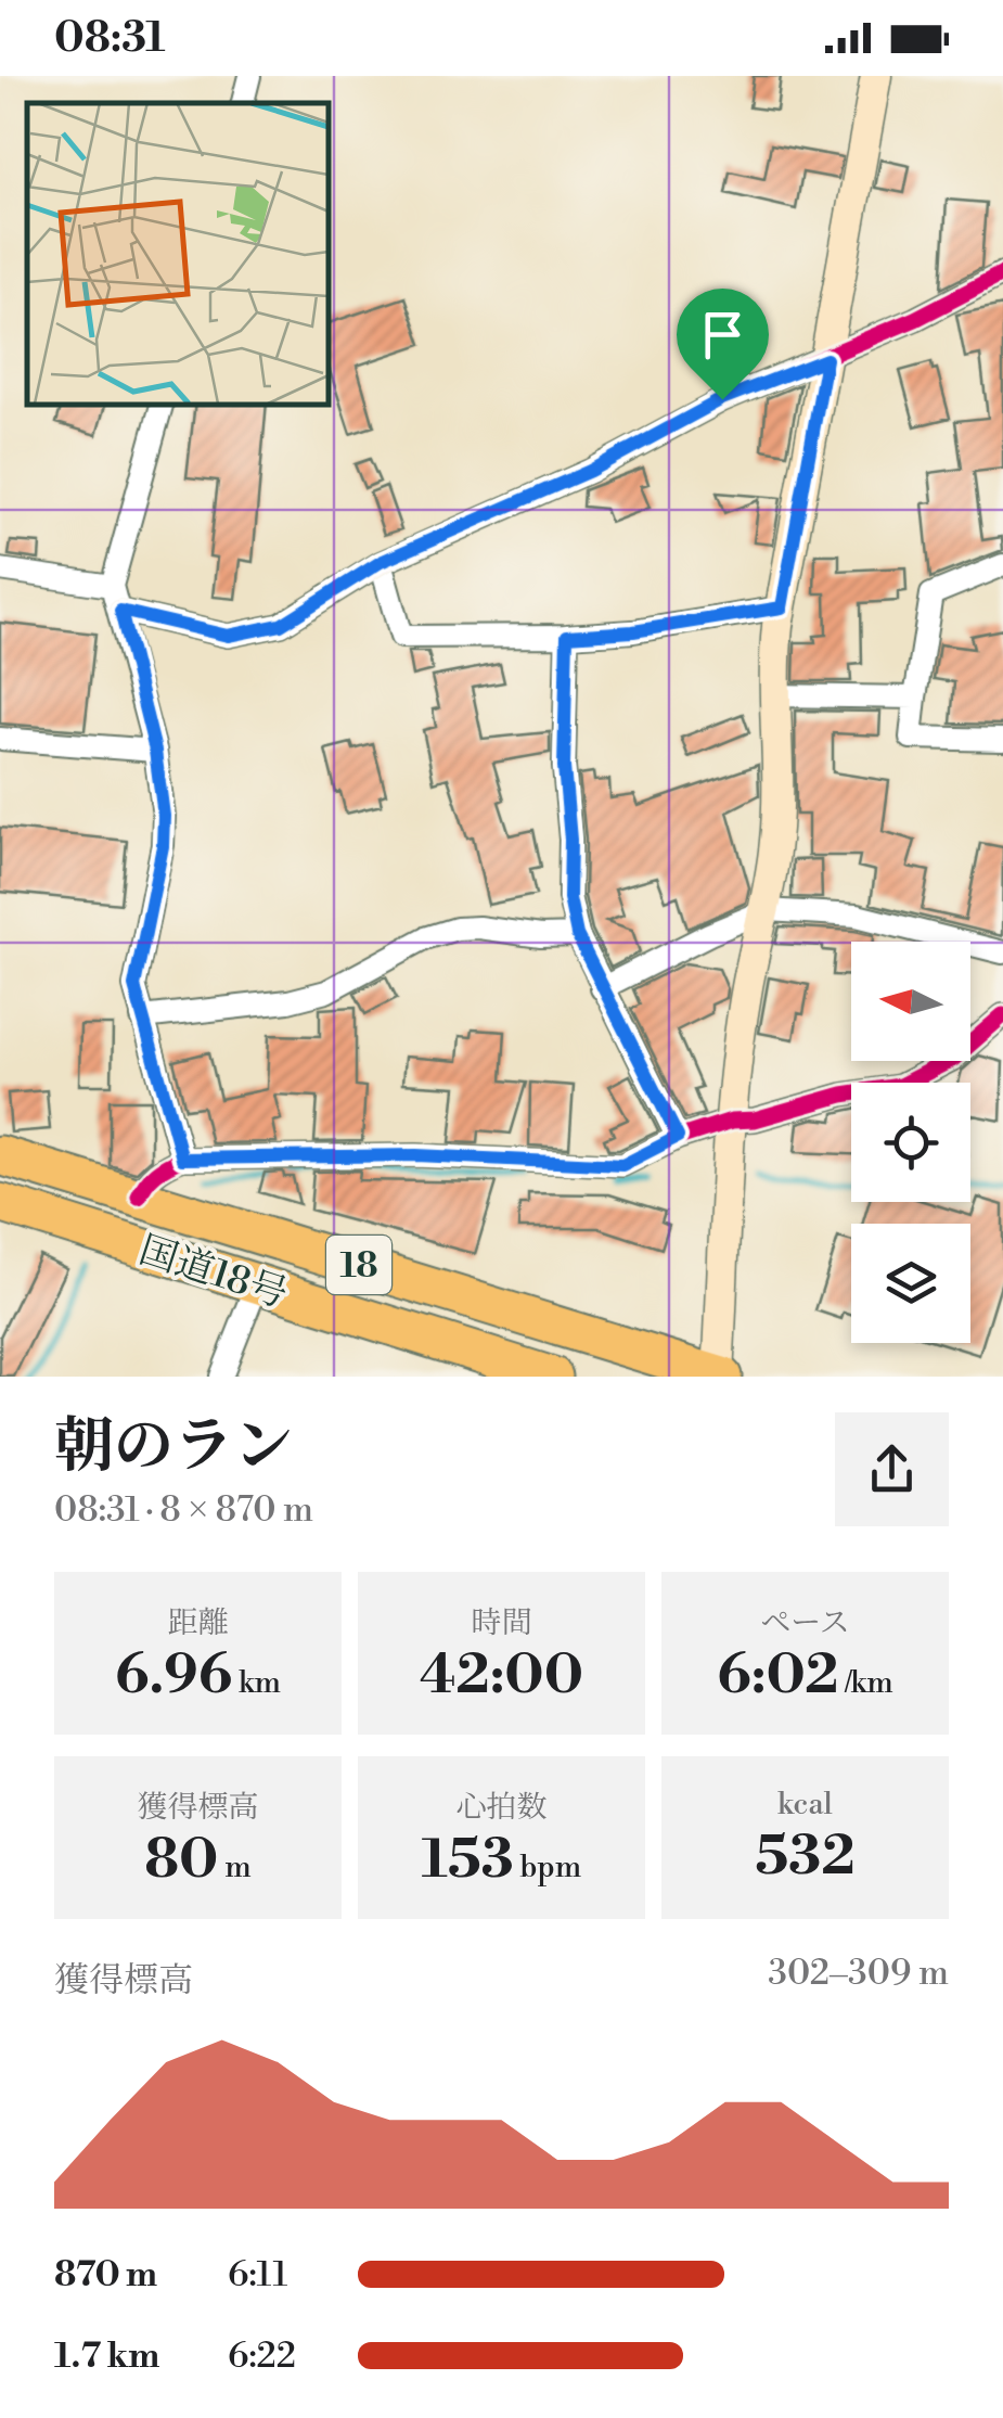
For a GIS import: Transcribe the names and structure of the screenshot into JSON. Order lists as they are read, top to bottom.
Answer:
{
  "streets": {
    "highway": ["18", "国道18号"]
  },
  "north": "left",
  "page": {
    "status": "08:31",
    "heading": ["朝のラン", "08:31 · 8 × 870 m"],
    "stats": [
      ["距離", "6.96 km"],
      ["時間", "42:00"],
      ["ペース", "6:02 /km"],
      ["獲得標高", "80 m"],
      ["心拍数", "153 bpm"],
      ["kcal", "532"]
    ],
    "chart": ["獲得標高", "302–309 m"],
    "list": [
      {
        "name": "870 m",
        "note": "6:11"
      },
      {
        "name": "1.7 km",
        "note": "6:22"
      }
    ]
  }
}
